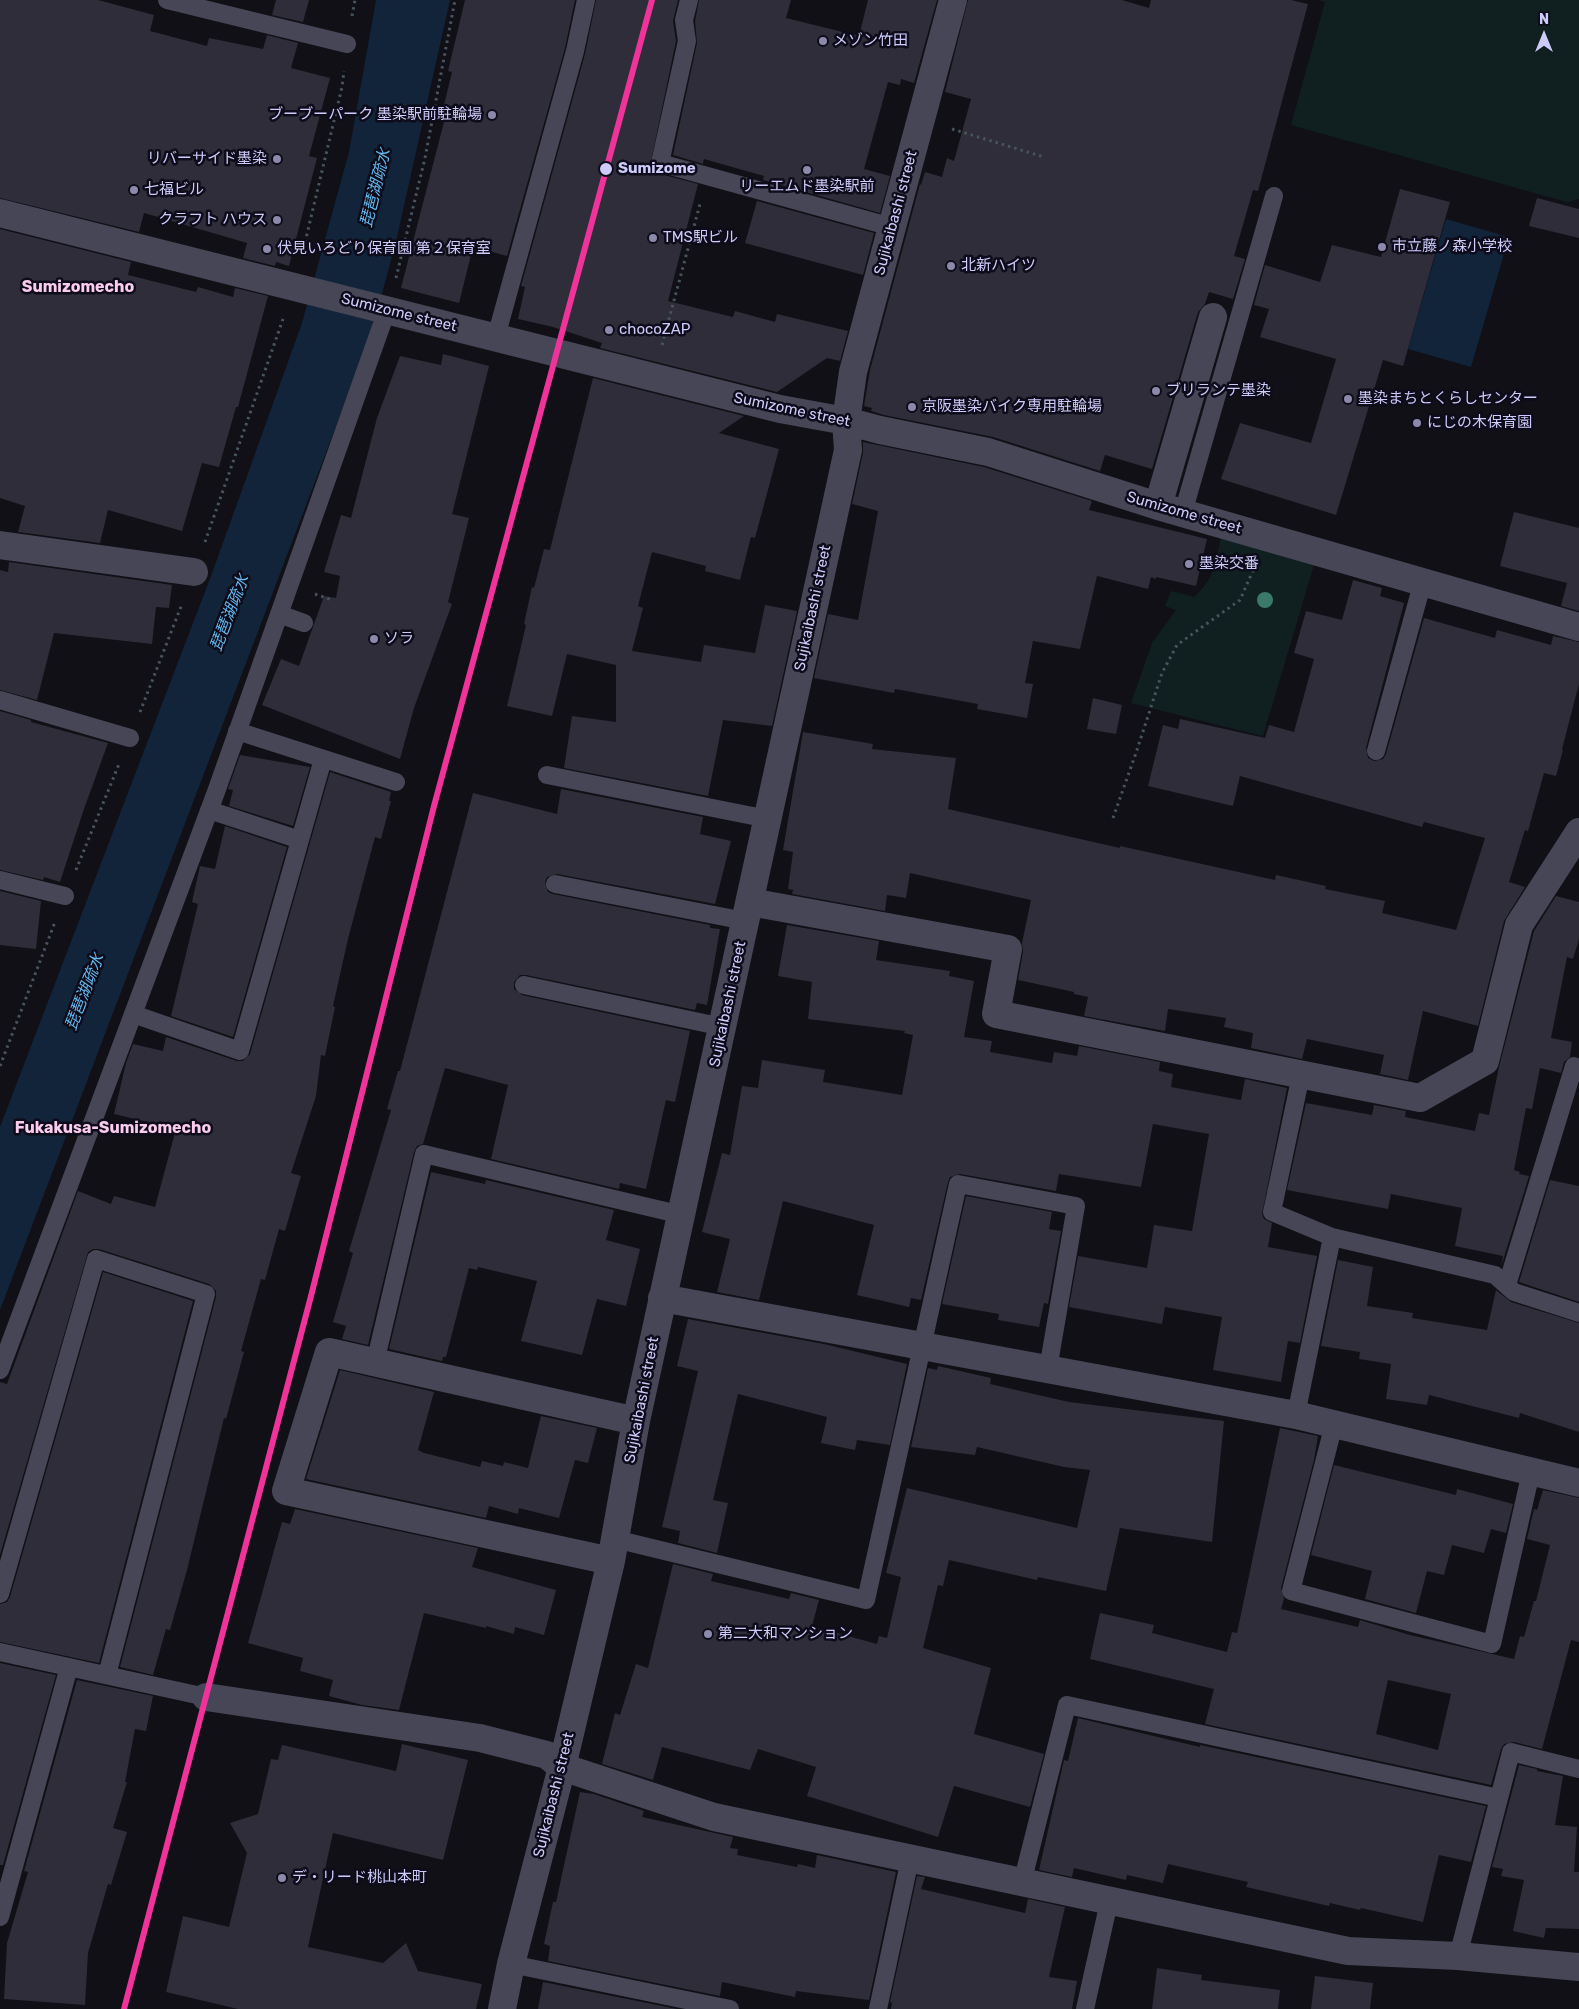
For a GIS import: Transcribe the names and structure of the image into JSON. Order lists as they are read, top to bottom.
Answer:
{
  "streets": {
    "street": ["Sujikaibashi street", "Sumizome street"]
  },
  "crossings": [
    ["Sujikaibashi street", "Sumizome street"]
  ],
  "districts": ["Sumizomecho", "Fukakusa-Sumizomecho"],
  "water": ["琵琶湖疏水"],
  "places": [
    "メゾン竹田",
    "ブーブーパーク 墨染駅前駐輪場",
    "リバーサイド墨染",
    "Sumizome",
    "リーエムド墨染駅前",
    "七福ビル",
    "クラフト ハウス",
    "TMS駅ビル",
    "市立藤ノ森小学校",
    "伏見いろどり保育園 第２保育室",
    "北新ハイツ",
    "chocoZAP",
    "ブリランテ墨染",
    "墨染まちとくらしセンター",
    "京阪墨染バイク専用駐輪場",
    "にじの木保育園",
    "墨染交番",
    "ソラ",
    "第二大和マンション",
    "デ・リード桃山本町"
  ],
  "north": "top"
}
